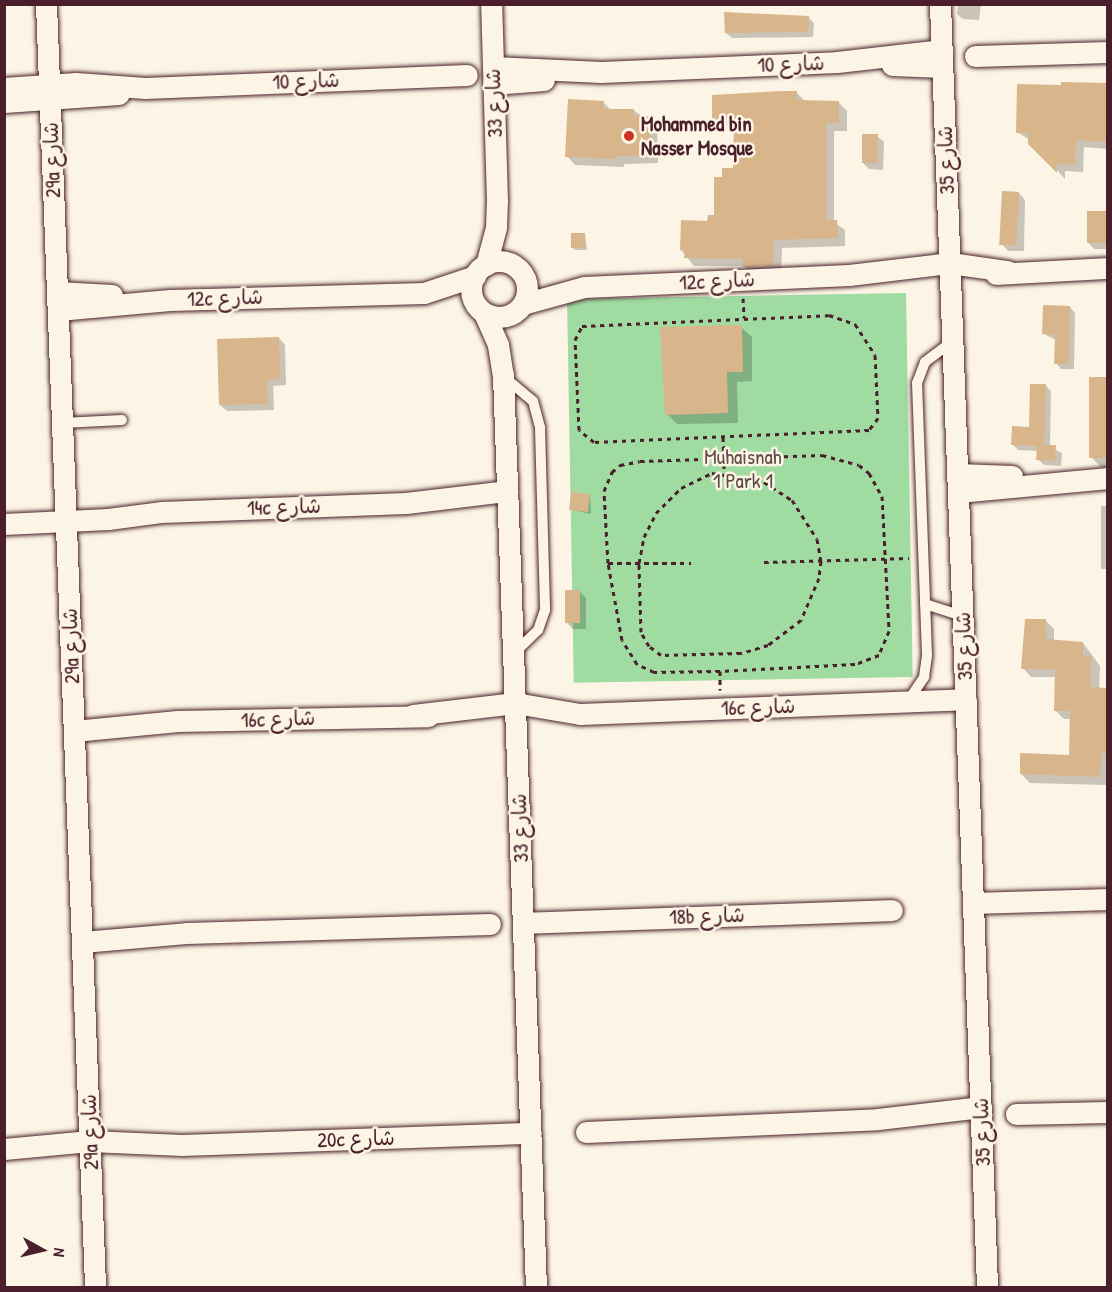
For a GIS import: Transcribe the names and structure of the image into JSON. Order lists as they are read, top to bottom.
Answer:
{
  "streets": {
    "street": [
      "شارع 10",
      "شارع 33",
      "29a شارع",
      "شارع 35",
      "12c شارع",
      "14c شارع",
      "16c شارع",
      "18b شارع",
      "20c شارع"
    ]
  },
  "crossings": [
    ["شارع 10", "شارع 33"],
    ["شارع 10", "29a شارع"],
    ["شارع 10", "شارع 35"],
    ["شارع 33", "12c شارع"],
    ["شارع 33", "14c شارع"],
    ["شارع 33", "16c شارع"],
    ["شارع 33", "18b شارع"],
    ["شارع 33", "20c شارع"],
    ["29a شارع", "12c شارع"],
    ["29a شارع", "14c شارع"],
    ["29a شارع", "16c شارع"],
    ["29a شارع", "20c شارع"],
    ["شارع 35", "12c شارع"],
    ["شارع 35", "16c شارع"]
  ],
  "parks": ["Muhaisnah 1 Park 1"],
  "places": ["Mohammed bin Nasser Mosque"],
  "north": "right"
}
